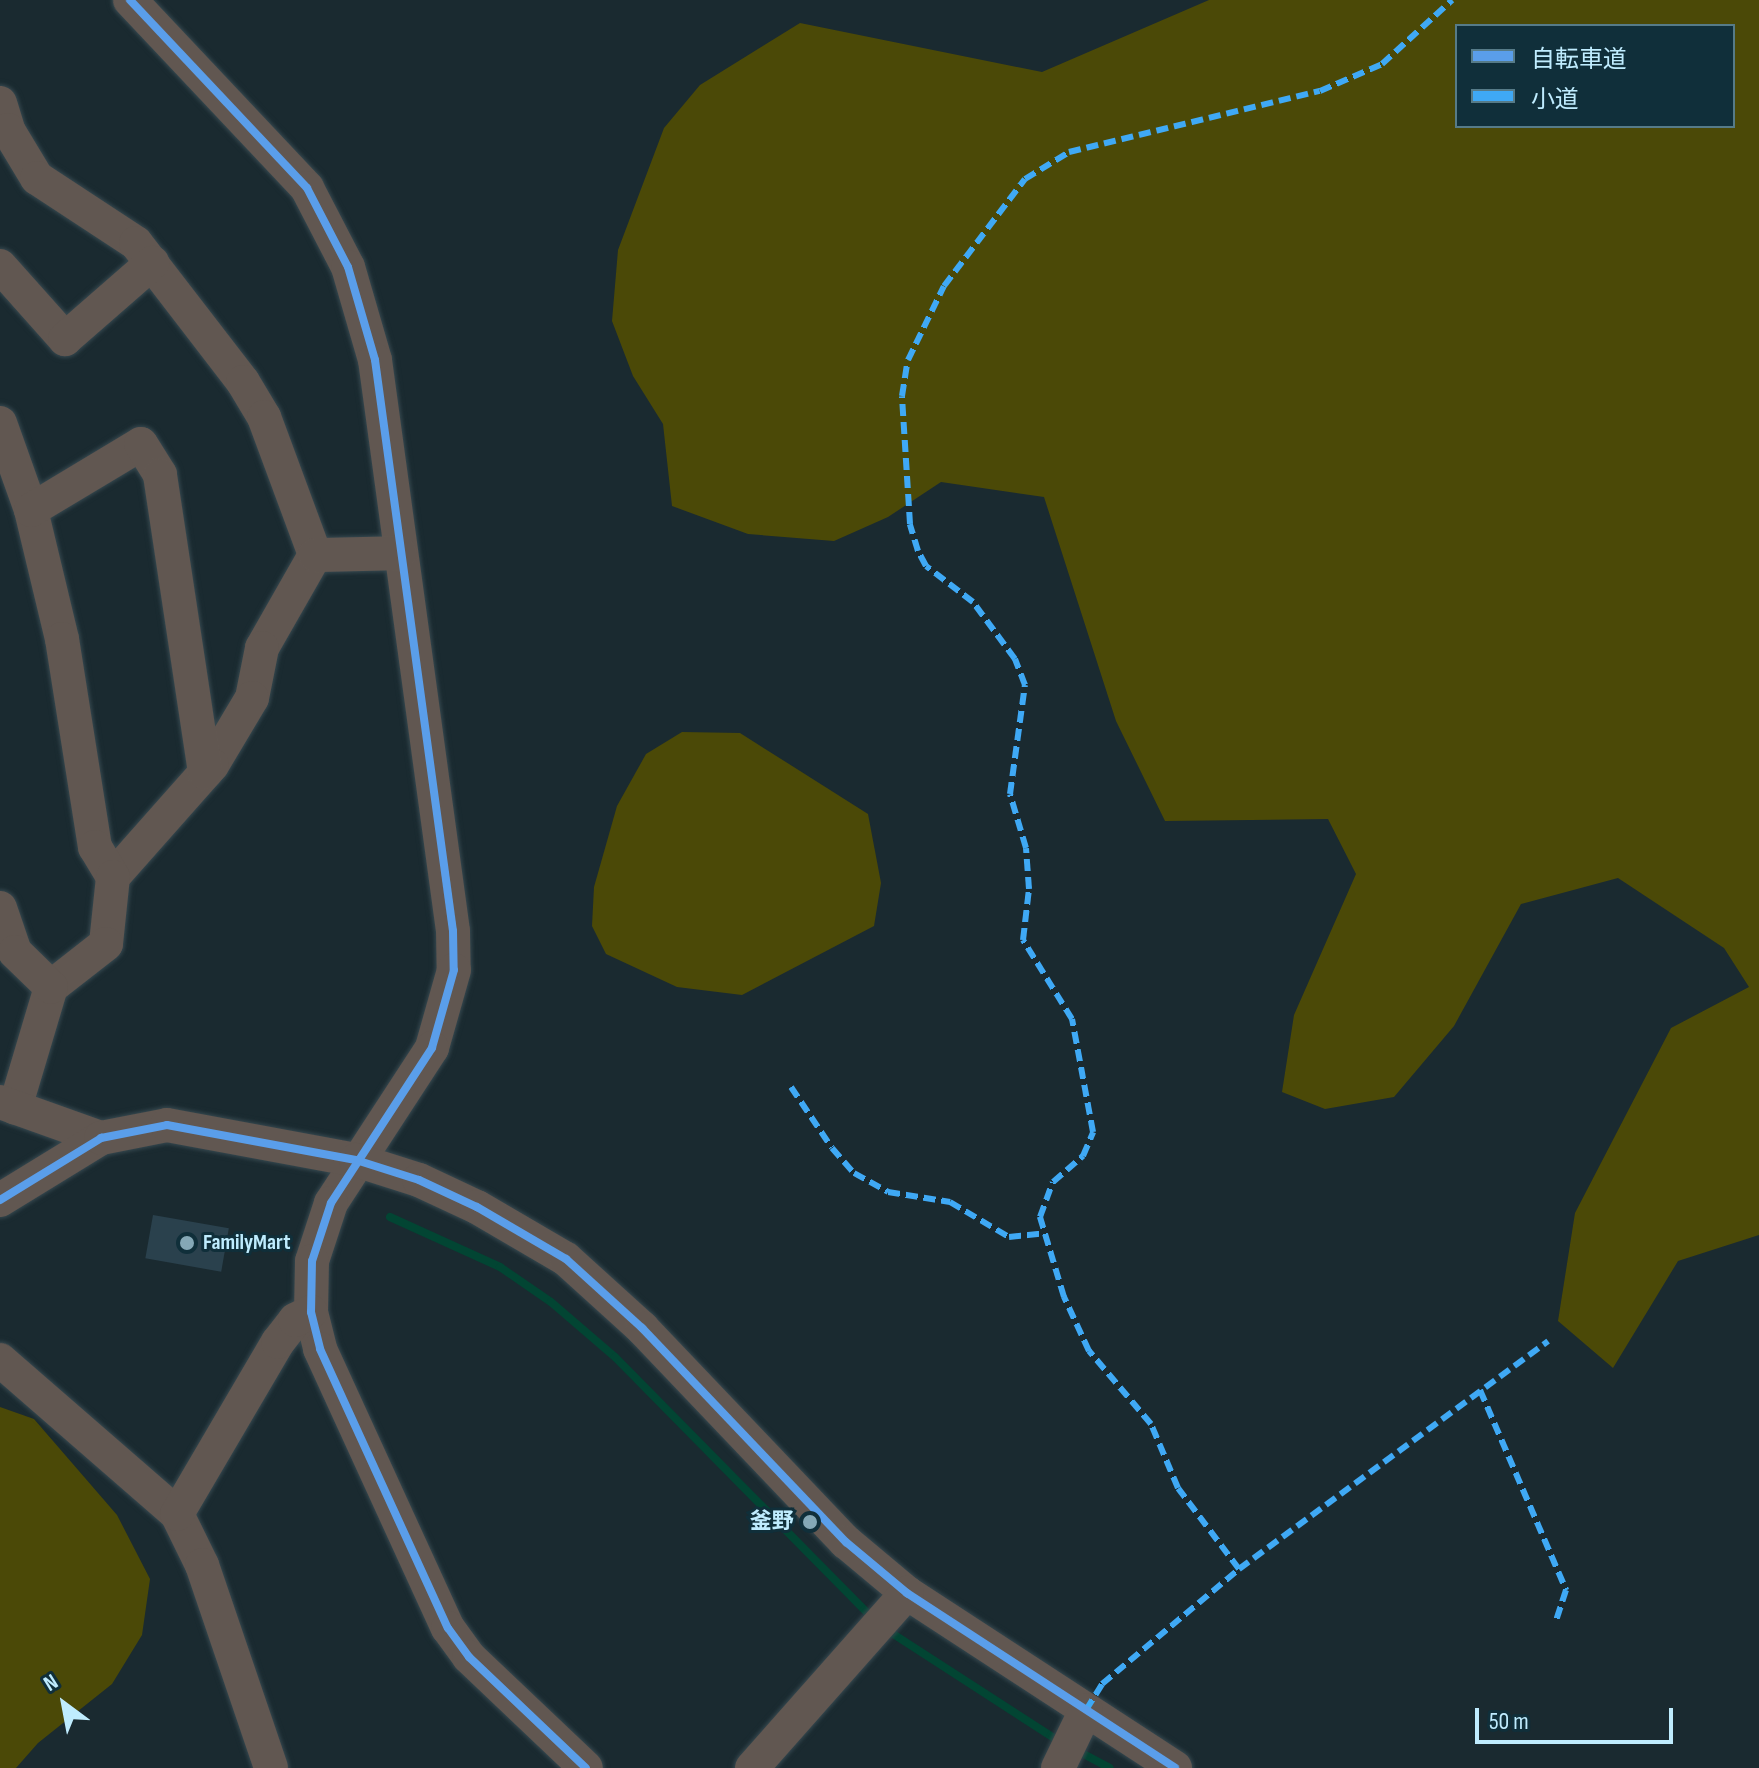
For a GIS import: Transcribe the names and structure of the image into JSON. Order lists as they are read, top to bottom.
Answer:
{
  "places": ["FamilyMart", "釜野"],
  "legend": ["自転車道", "小道"],
  "scale_bar": "50 m",
  "north": "top left"
}
